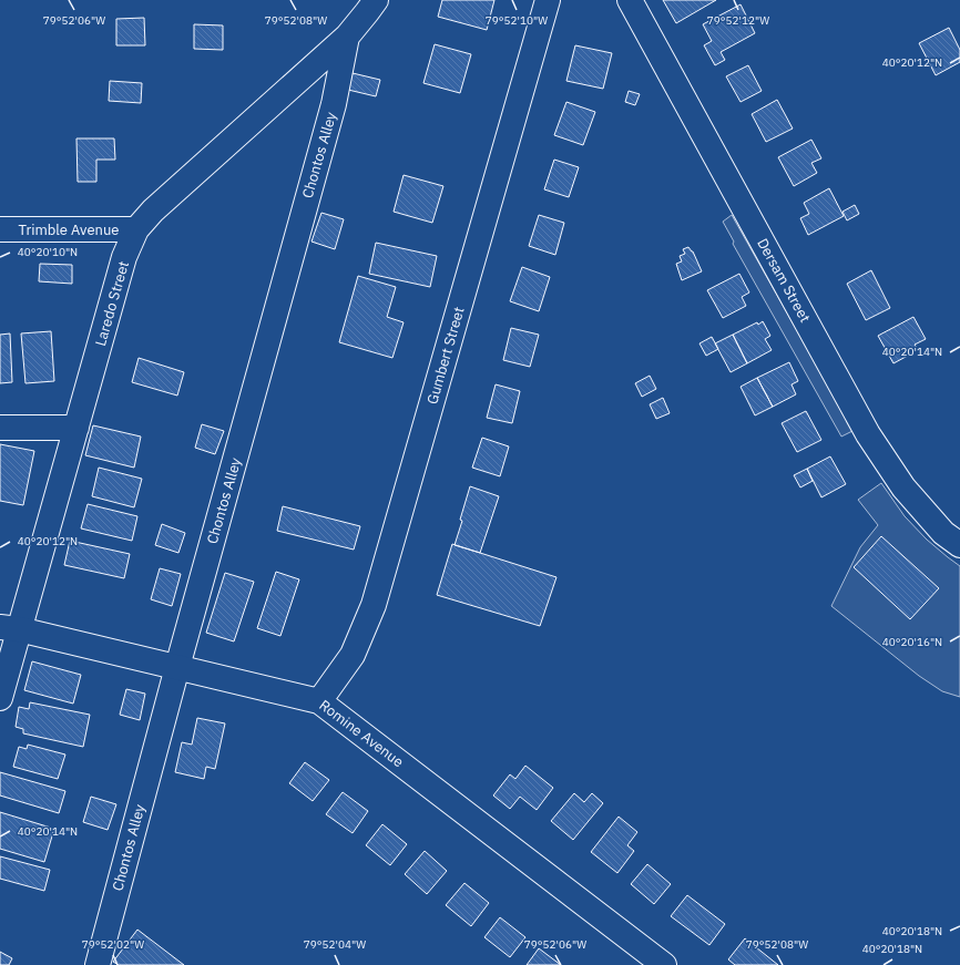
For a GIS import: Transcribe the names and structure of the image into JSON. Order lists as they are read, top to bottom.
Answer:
{
  "streets": {
    "street": [
      "Chontos Alley",
      "Trimble Avenue",
      "Dersam Street",
      "Laredo Street",
      "Gumbert Street",
      "Romine Avenue"
    ]
  },
  "crossings": [
    ["Chontos Alley", "Laredo Street"],
    ["Chontos Alley", "Romine Avenue"],
    ["Trimble Avenue", "Laredo Street"],
    ["Laredo Street", "Romine Avenue"],
    ["Gumbert Street", "Romine Avenue"]
  ],
  "coordinates": [
    "79°52'06\"W",
    "79°52'08\"W",
    "79°52'10\"W",
    "79°52'12\"W",
    "40°20'12\"N",
    "40°20'10\"N",
    "40°20'14\"N",
    "40°20'16\"N",
    "40°20'18\"N",
    "79°52'02\"W",
    "79°52'04\"W"
  ]
}
